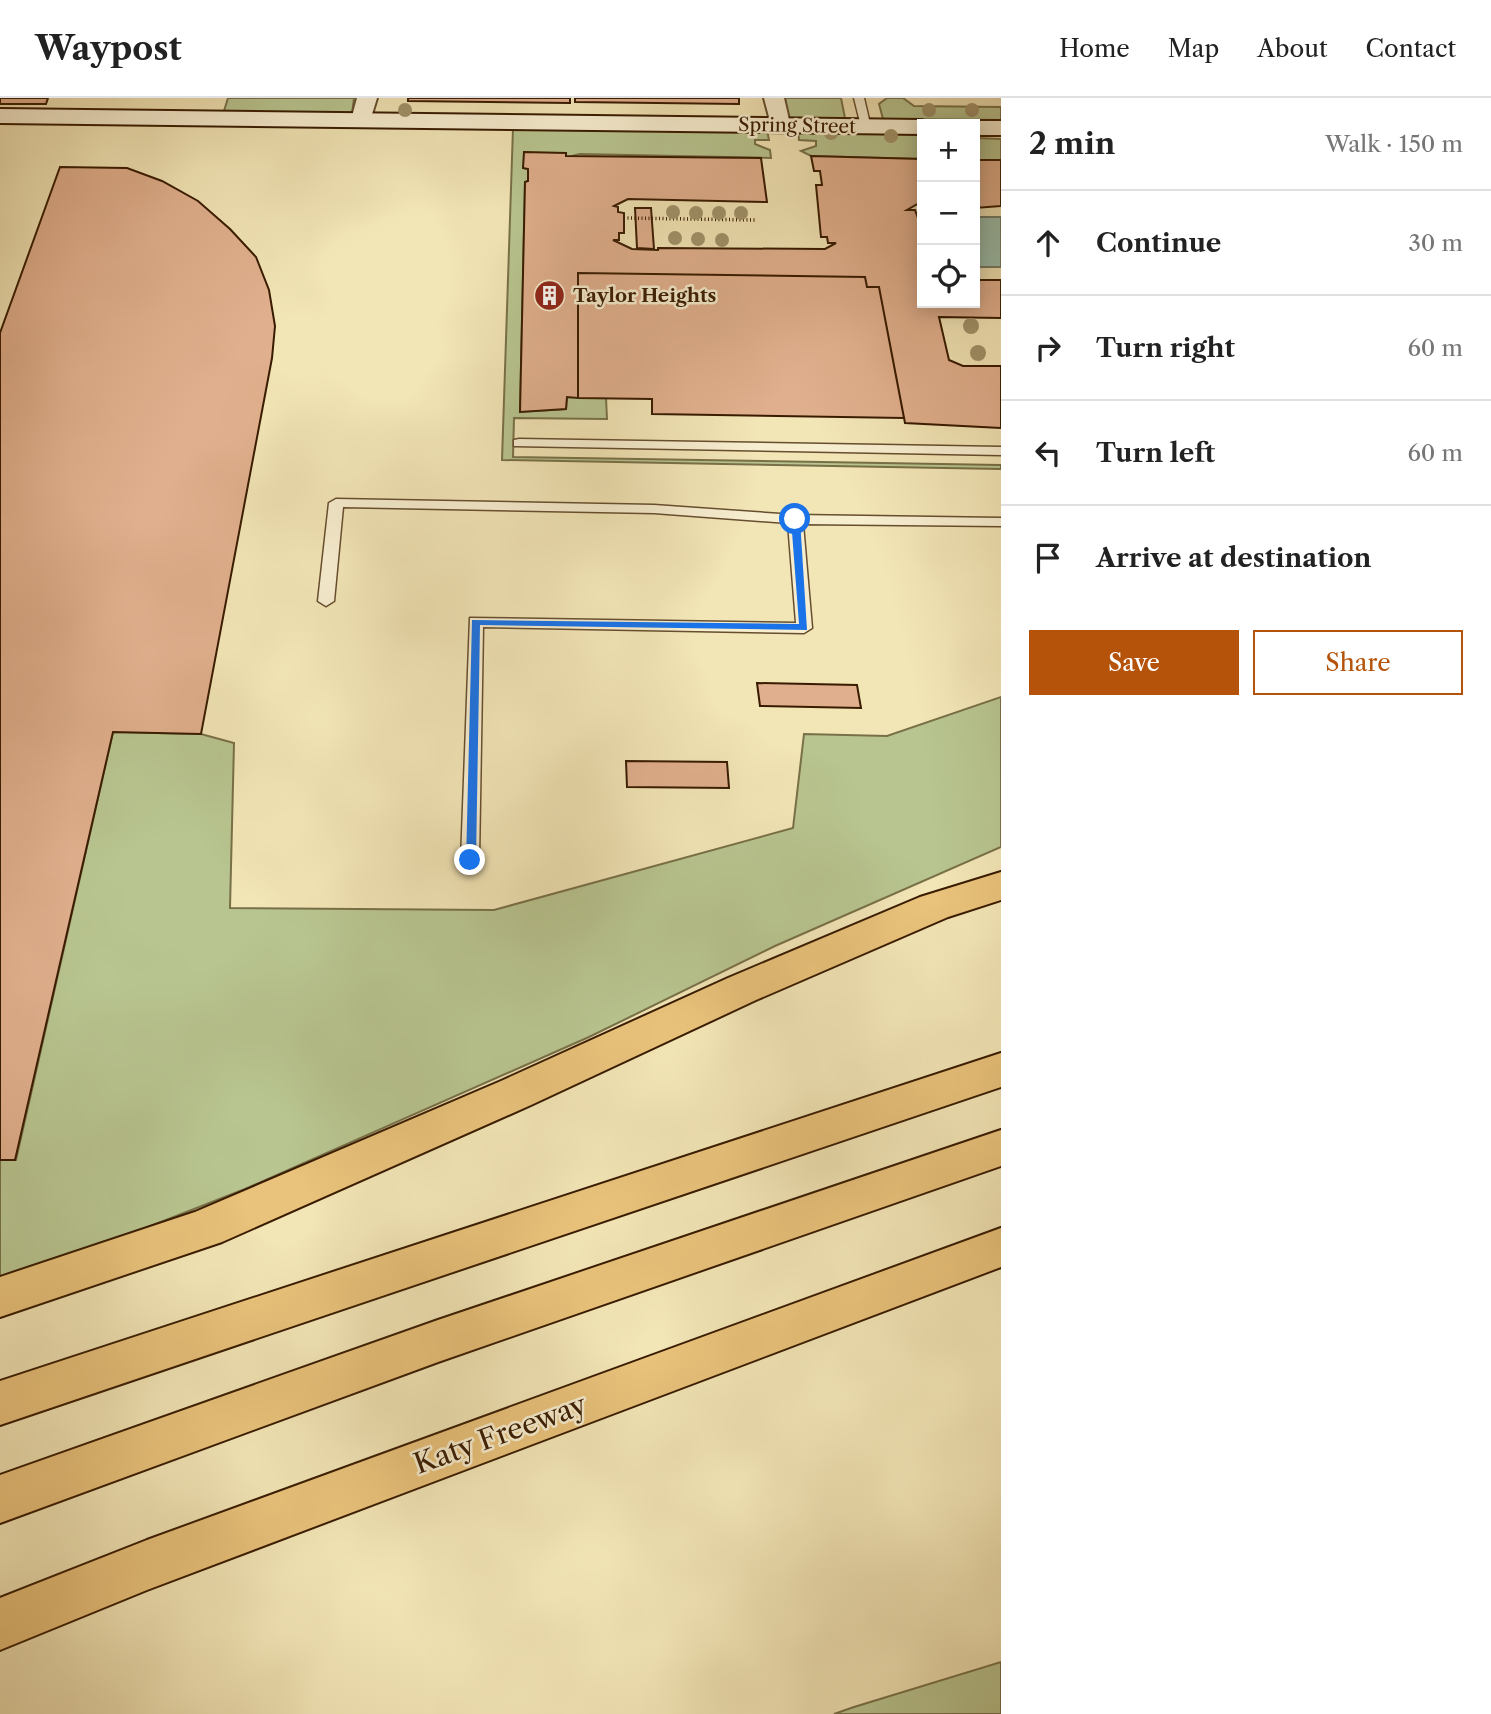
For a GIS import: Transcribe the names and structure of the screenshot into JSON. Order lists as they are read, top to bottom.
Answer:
{
  "streets": {
    "highway": ["Katy Freeway"],
    "street": ["Spring Street"]
  },
  "places": {
    "building": ["Taylor Heights"]
  },
  "page": {
    "header": "Waypost",
    "nav": [
      "Home",
      "Map",
      "About",
      "Contact"
    ],
    "heading": ["2 min", "Walk · 150 m"],
    "map_buttons": ["+", "−"],
    "list": [
      ["Continue", "30 m"],
      ["Turn right", "60 m"],
      ["Turn left", "60 m"],
      "Arrive at destination"
    ],
    "buttons": ["Save", "Share"]
  }
}
